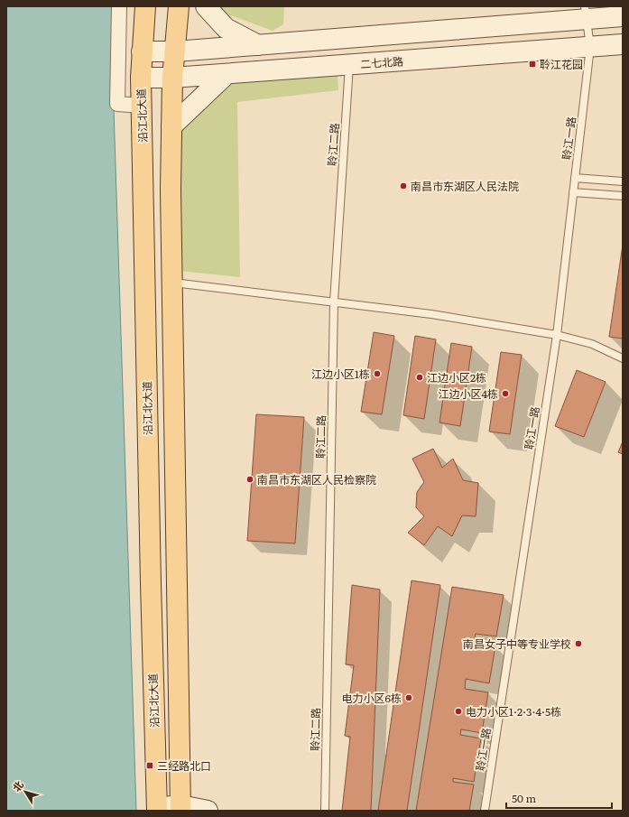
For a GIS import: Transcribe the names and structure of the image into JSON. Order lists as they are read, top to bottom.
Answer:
{
  "streets": {
    "main road": ["二七北路", "沿江北大道"],
    "lane": ["聆江一路", "聆江二路"]
  },
  "crossings": [
    ["二七北路", "沿江北大道"],
    ["二七北路", "聆江一路"],
    ["二七北路", "聆江二路"]
  ],
  "places": {
    "transit": ["聆江花园", "三经路北口"],
    "other": [
      "南昌市东湖区人民法院",
      "江边小区1栋",
      "江边小区2栋",
      "江边小区4栋",
      "南昌市东湖区人民检察院",
      "南昌女子中等专业学校",
      "电力小区6栋",
      "电力小区1·2·3·4·5栋"
    ]
  },
  "scale_bar": "50 m",
  "north": "top left"
}
